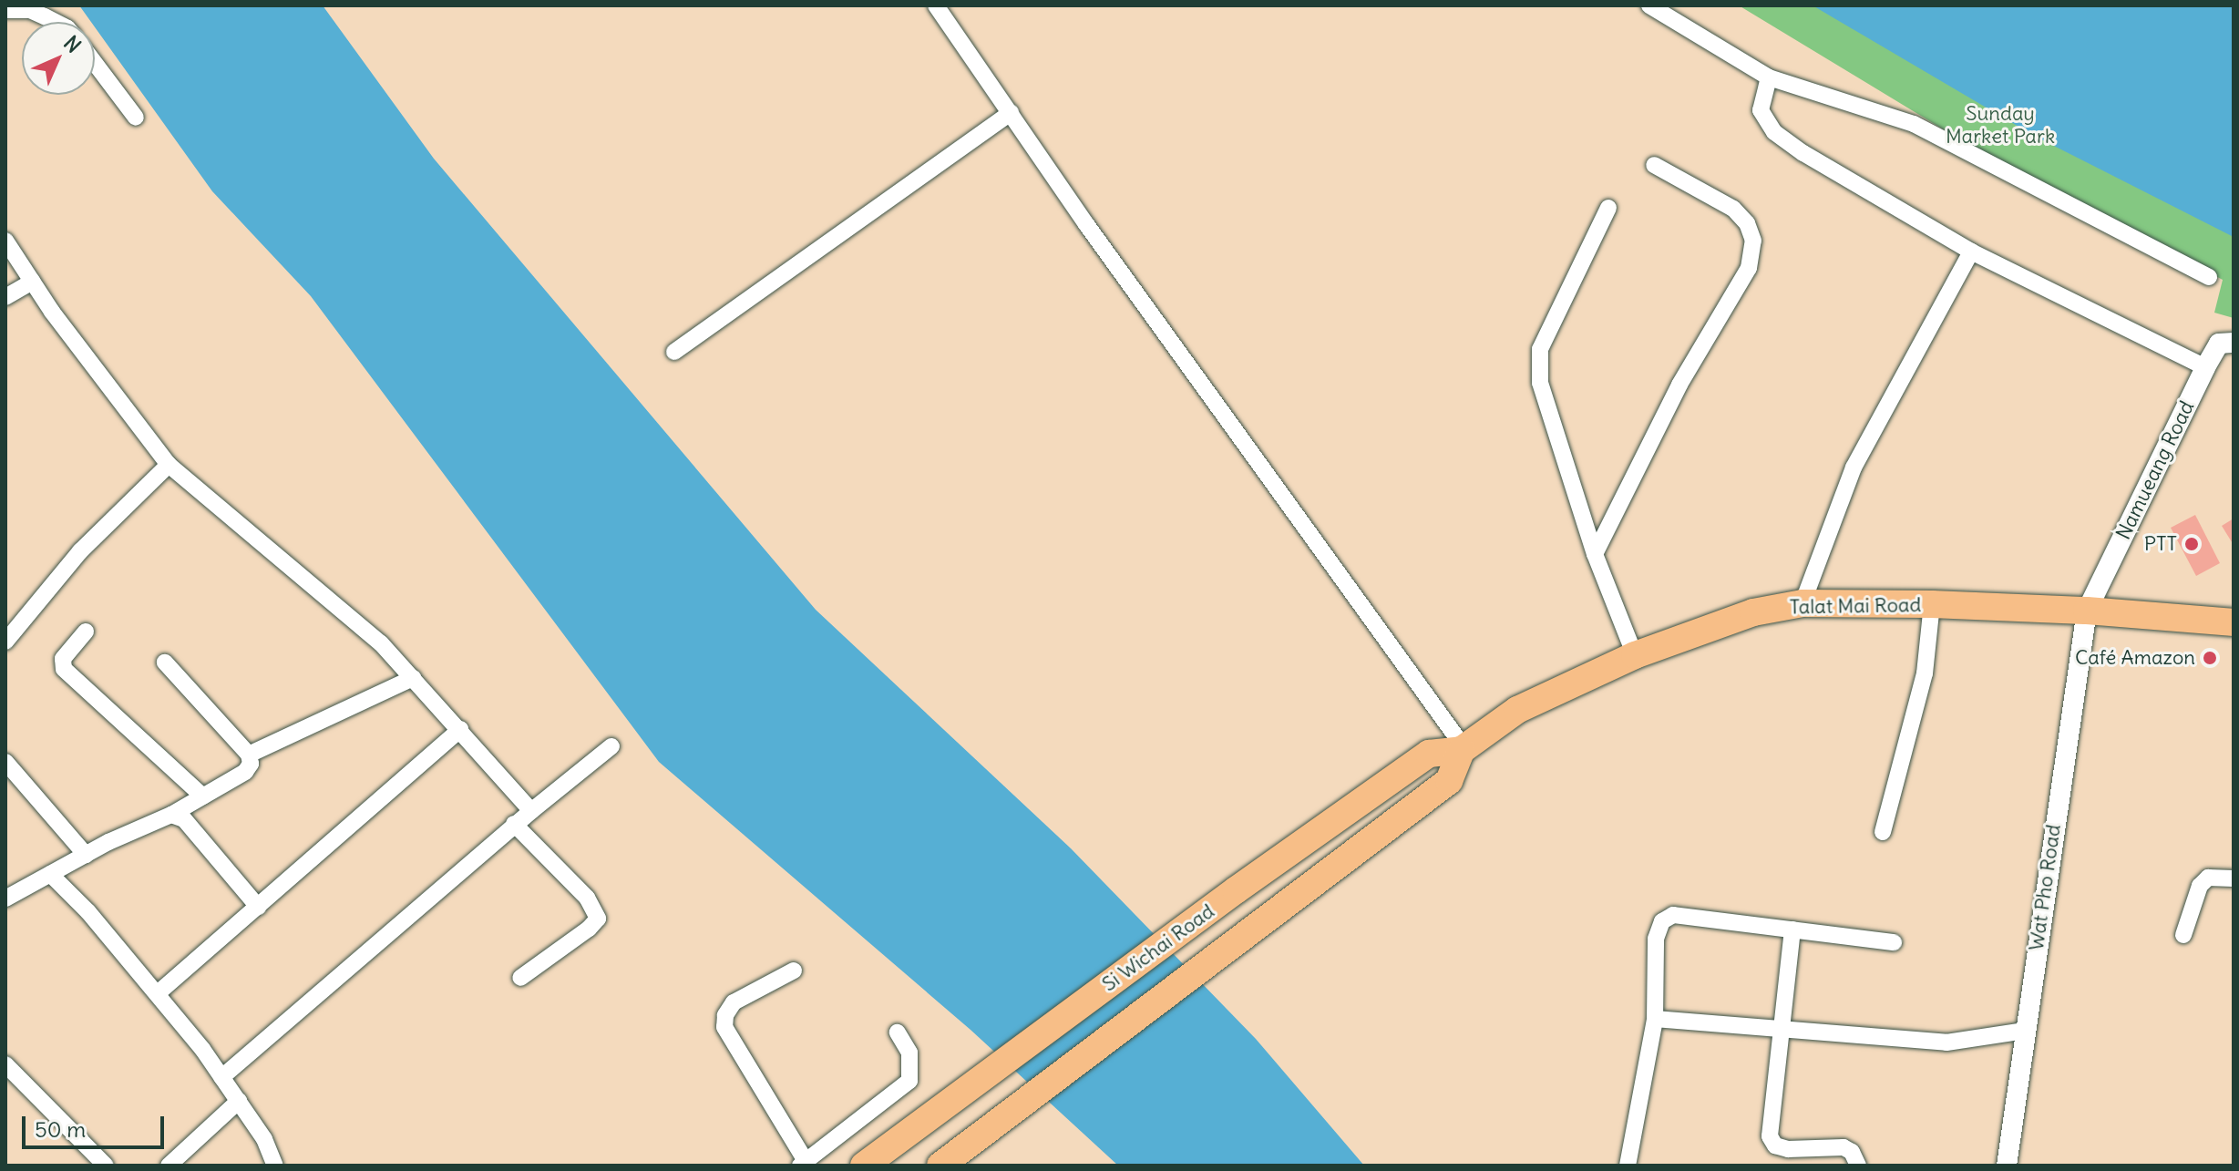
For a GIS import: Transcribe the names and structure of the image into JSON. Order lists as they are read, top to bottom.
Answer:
{
  "streets": {
    "main road": ["Talat Mai Road", "Si Wichai Road"],
    "street": ["Namueang Road", "Wat Pho Road"]
  },
  "crossings": [
    ["Namueang Road", "Talat Mai Road"],
    ["Namueang Road", "Wat Pho Road"],
    ["Talat Mai Road", "Wat Pho Road"],
    ["Talat Mai Road", "Si Wichai Road"]
  ],
  "parks": ["Sunday Market Park"],
  "places": ["PTT", "Café Amazon"],
  "scale_bar": "50 m",
  "north": "top right"
}
